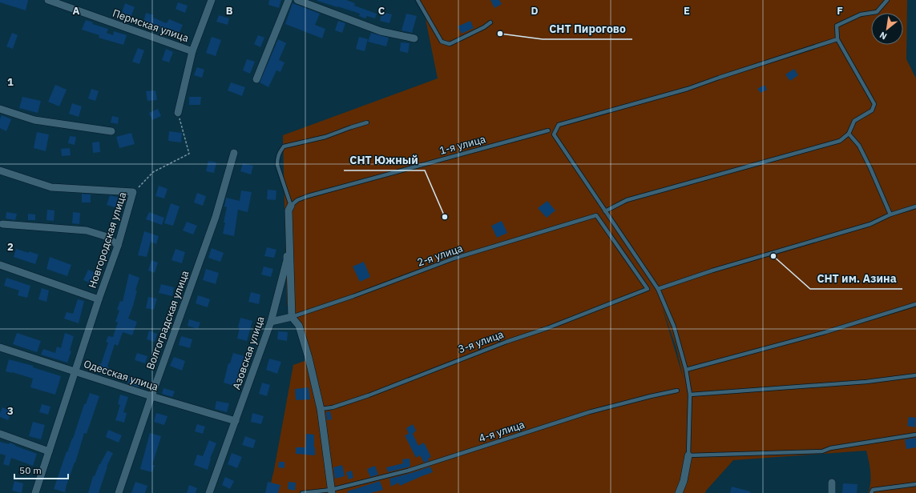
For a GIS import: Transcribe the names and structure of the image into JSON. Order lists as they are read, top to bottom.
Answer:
{
  "streets": {
    "street": [
      "Пермская улица",
      "Новгородская улица",
      "Волгоградская улица",
      "Азовская улица",
      "Одесская улица"
    ],
    "lane": [
      "1-я улица",
      "2-я улица",
      "3-я улица",
      "4-я улица"
    ]
  },
  "crossings": [
    ["Новгородская улица", "Одесская улица"],
    ["2-я улица", "3-я улица"],
    ["Волгоградская улица", "Одесская улица"],
    ["Азовская улица", "Одесская улица"]
  ],
  "places": ["СНТ Пирогово", "СНТ Южный", "СНТ им. Азина"],
  "scale_bar": "50 m",
  "north": "bottom left",
  "grid": {
    "columns": [
      "A",
      "B",
      "C",
      "D",
      "E",
      "F"
    ],
    "rows": ["1", "2", "3"]
  }
}
